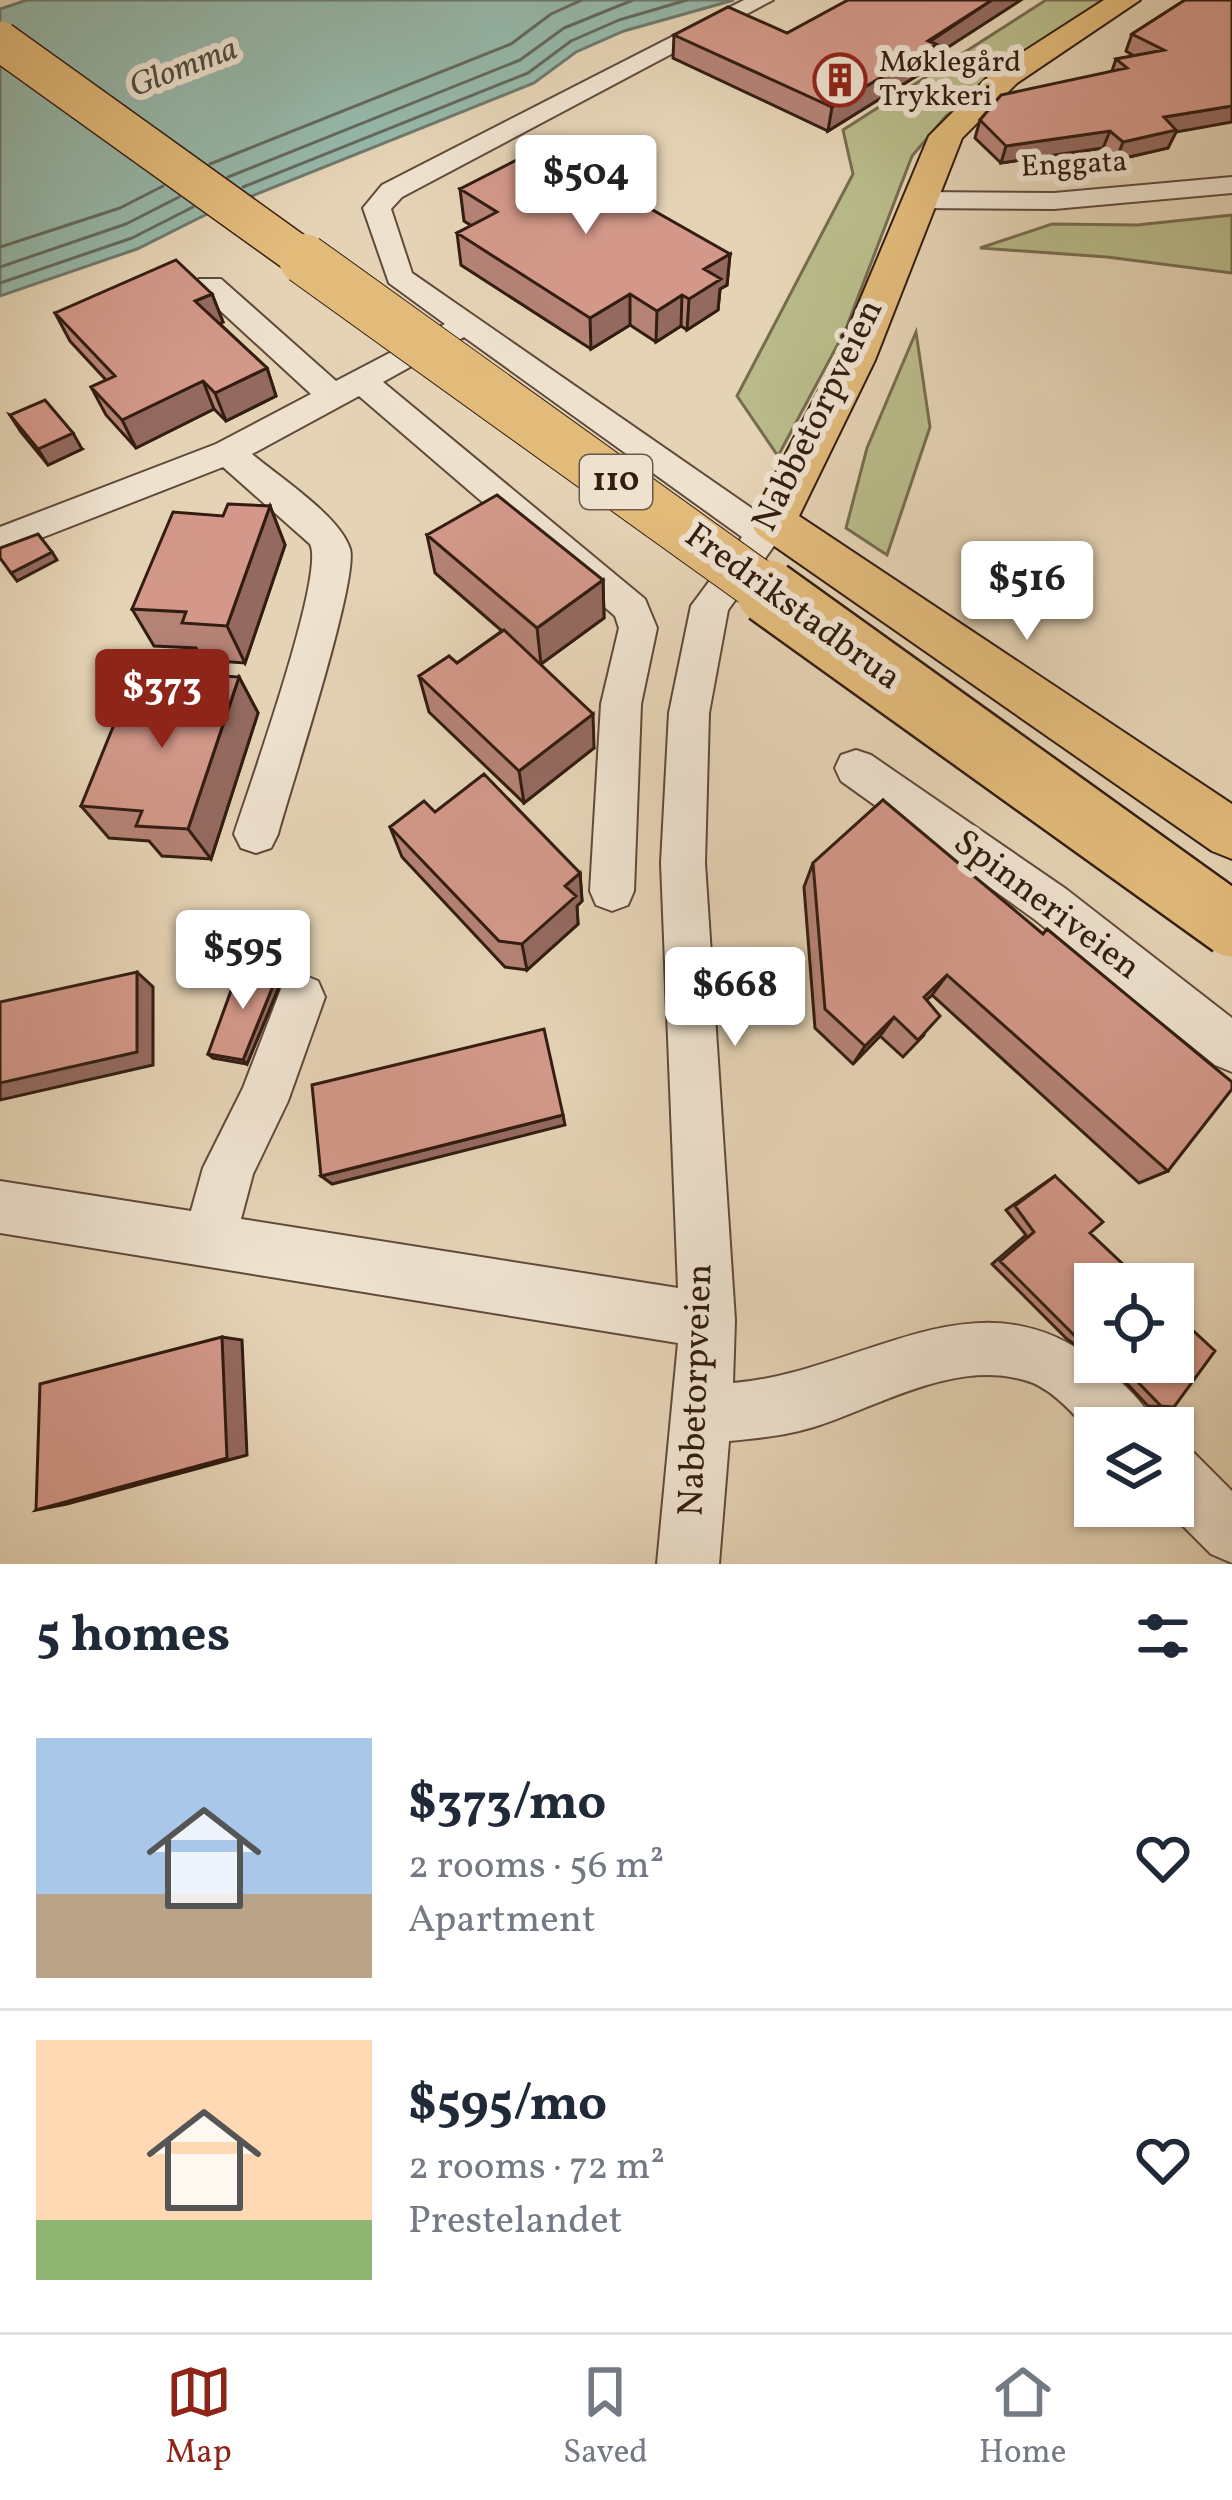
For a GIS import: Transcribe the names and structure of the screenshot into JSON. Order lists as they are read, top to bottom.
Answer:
{
  "streets": {
    "highway": ["110", "Fredrikstadbrua"],
    "main road": ["Nabbetorpveien"],
    "street": ["Enggata", "Spinneriveien"]
  },
  "crossings": [
    ["Enggata", "Nabbetorpveien"]
  ],
  "water": ["Glomma"],
  "places": {
    "building": ["Møklegård Trykkeri"]
  },
  "page": {
    "price": [
      "$504",
      "$516",
      "$373",
      "$595",
      "$668"
    ],
    "heading": "5 homes",
    "list": [
      {
        "name": "$373/mo",
        "note": "2 rooms · 56 m² · Apartment"
      },
      {
        "name": "$595/mo",
        "note": "2 rooms · 72 m² · Prestelandet"
      }
    ],
    "tabs": ["Map", "Saved", "Home"]
  }
}
